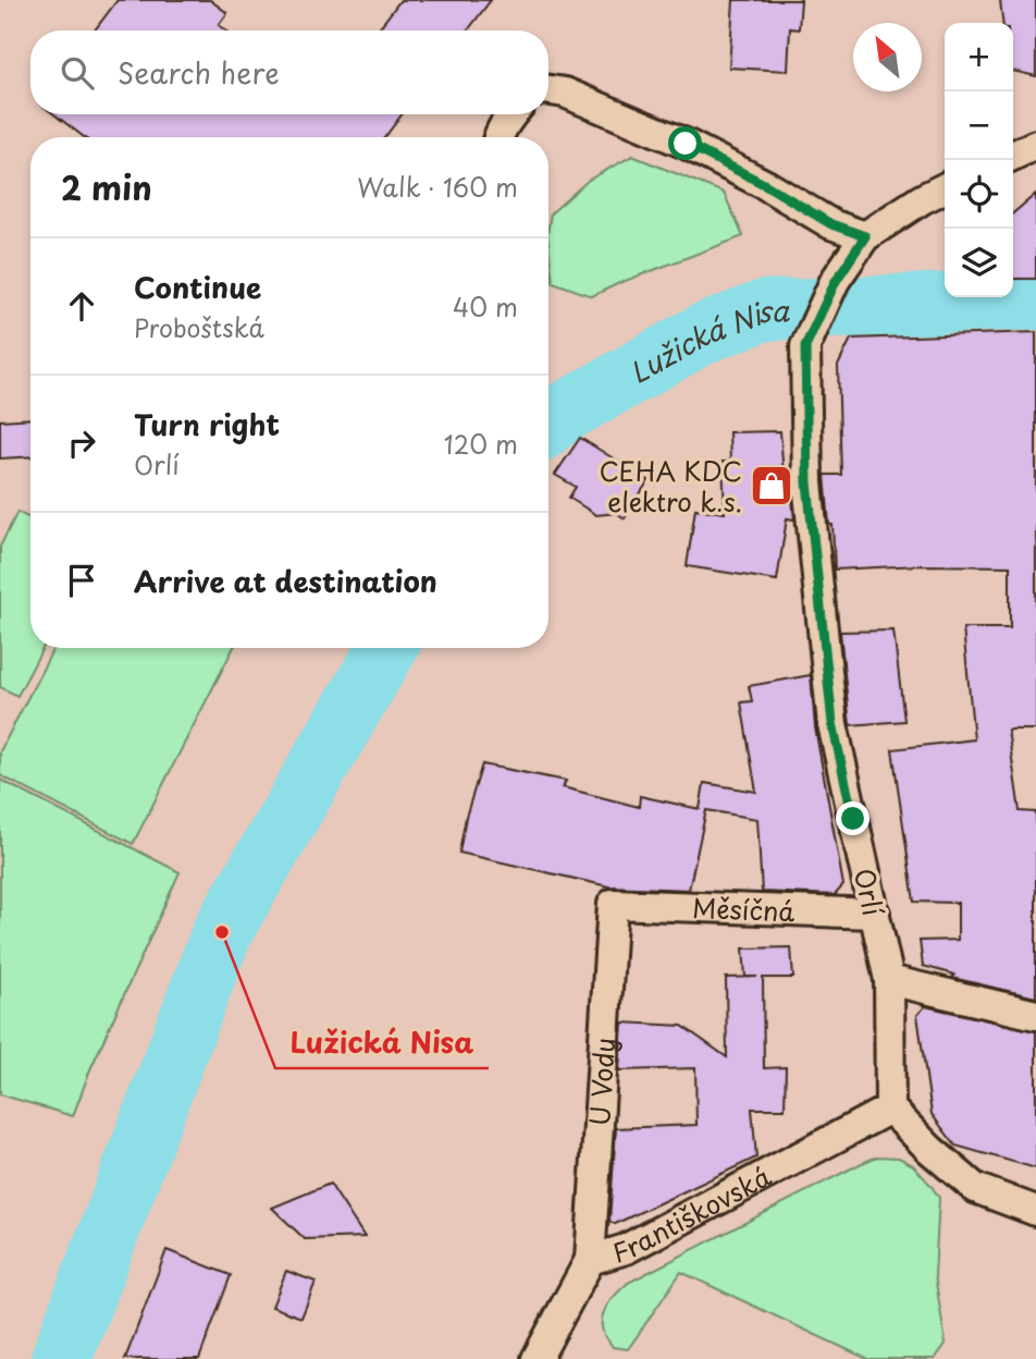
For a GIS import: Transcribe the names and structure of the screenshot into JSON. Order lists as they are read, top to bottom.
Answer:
{
  "streets": {
    "street": [
      "Orlí",
      "Měsíčná",
      "U Vody",
      "Františkovská"
    ]
  },
  "crossings": [
    ["Orlí", "Měsíčná"],
    ["Orlí", "Františkovská"],
    ["Měsíčná", "U Vody"],
    ["U Vody", "Františkovská"]
  ],
  "water": ["Lužická Nisa"],
  "places": {
    "shop": ["CEHA KDC elektro k.s."],
    "other": ["Lužická Nisa"]
  },
  "north": "top left",
  "page": {
    "map_buttons": ["+", "−"],
    "search": "Search here",
    "heading": ["2 min", "Walk · 160 m"],
    "list": [
      ["Continue", "Proboštská", "40 m"],
      ["Turn right", "Orlí", "120 m"],
      "Arrive at destination"
    ]
  }
}
